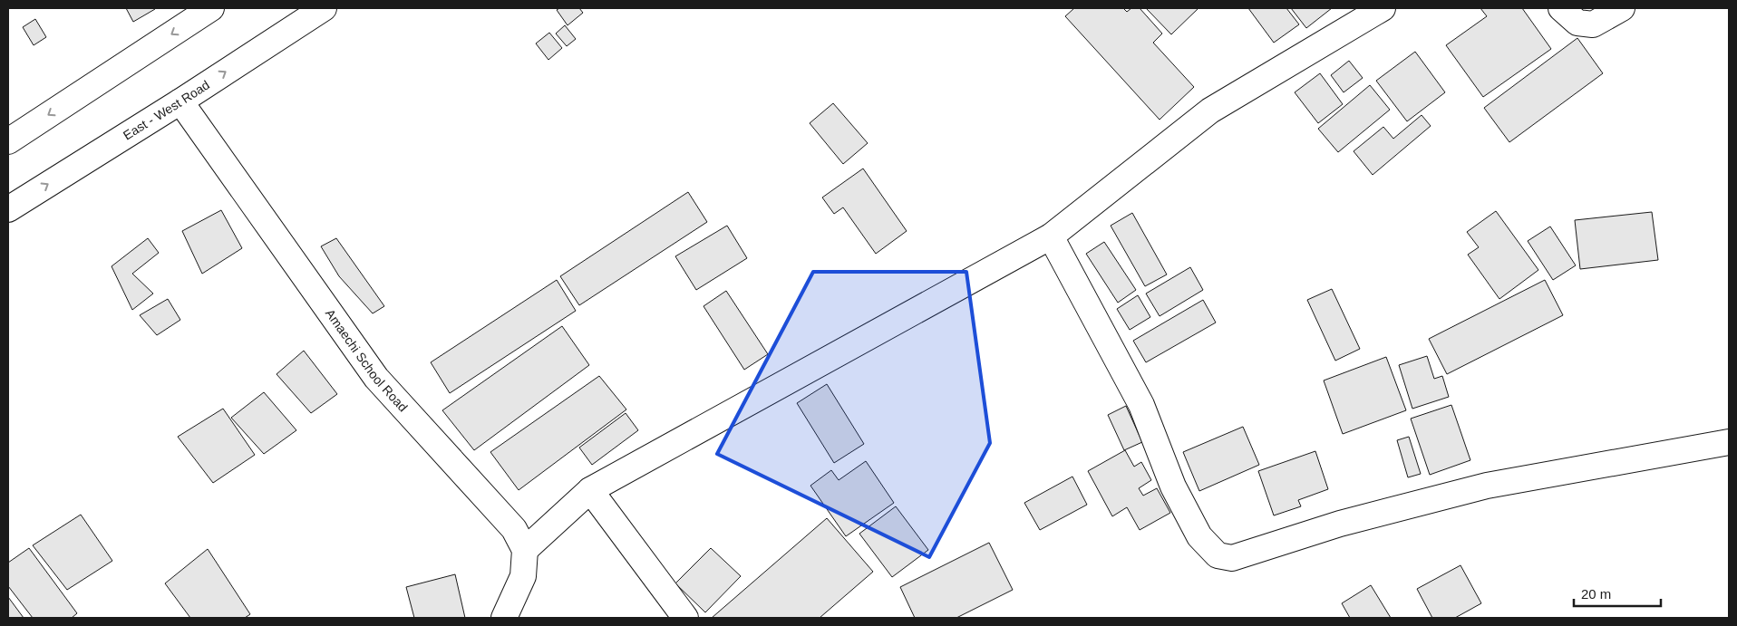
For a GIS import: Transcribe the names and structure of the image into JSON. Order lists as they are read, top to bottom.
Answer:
{
  "streets": {
    "street": ["East - West Road", "Amaechi School Road"]
  },
  "crossings": [
    ["East - West Road", "Amaechi School Road"]
  ],
  "scale_bar": "20 m"
}
